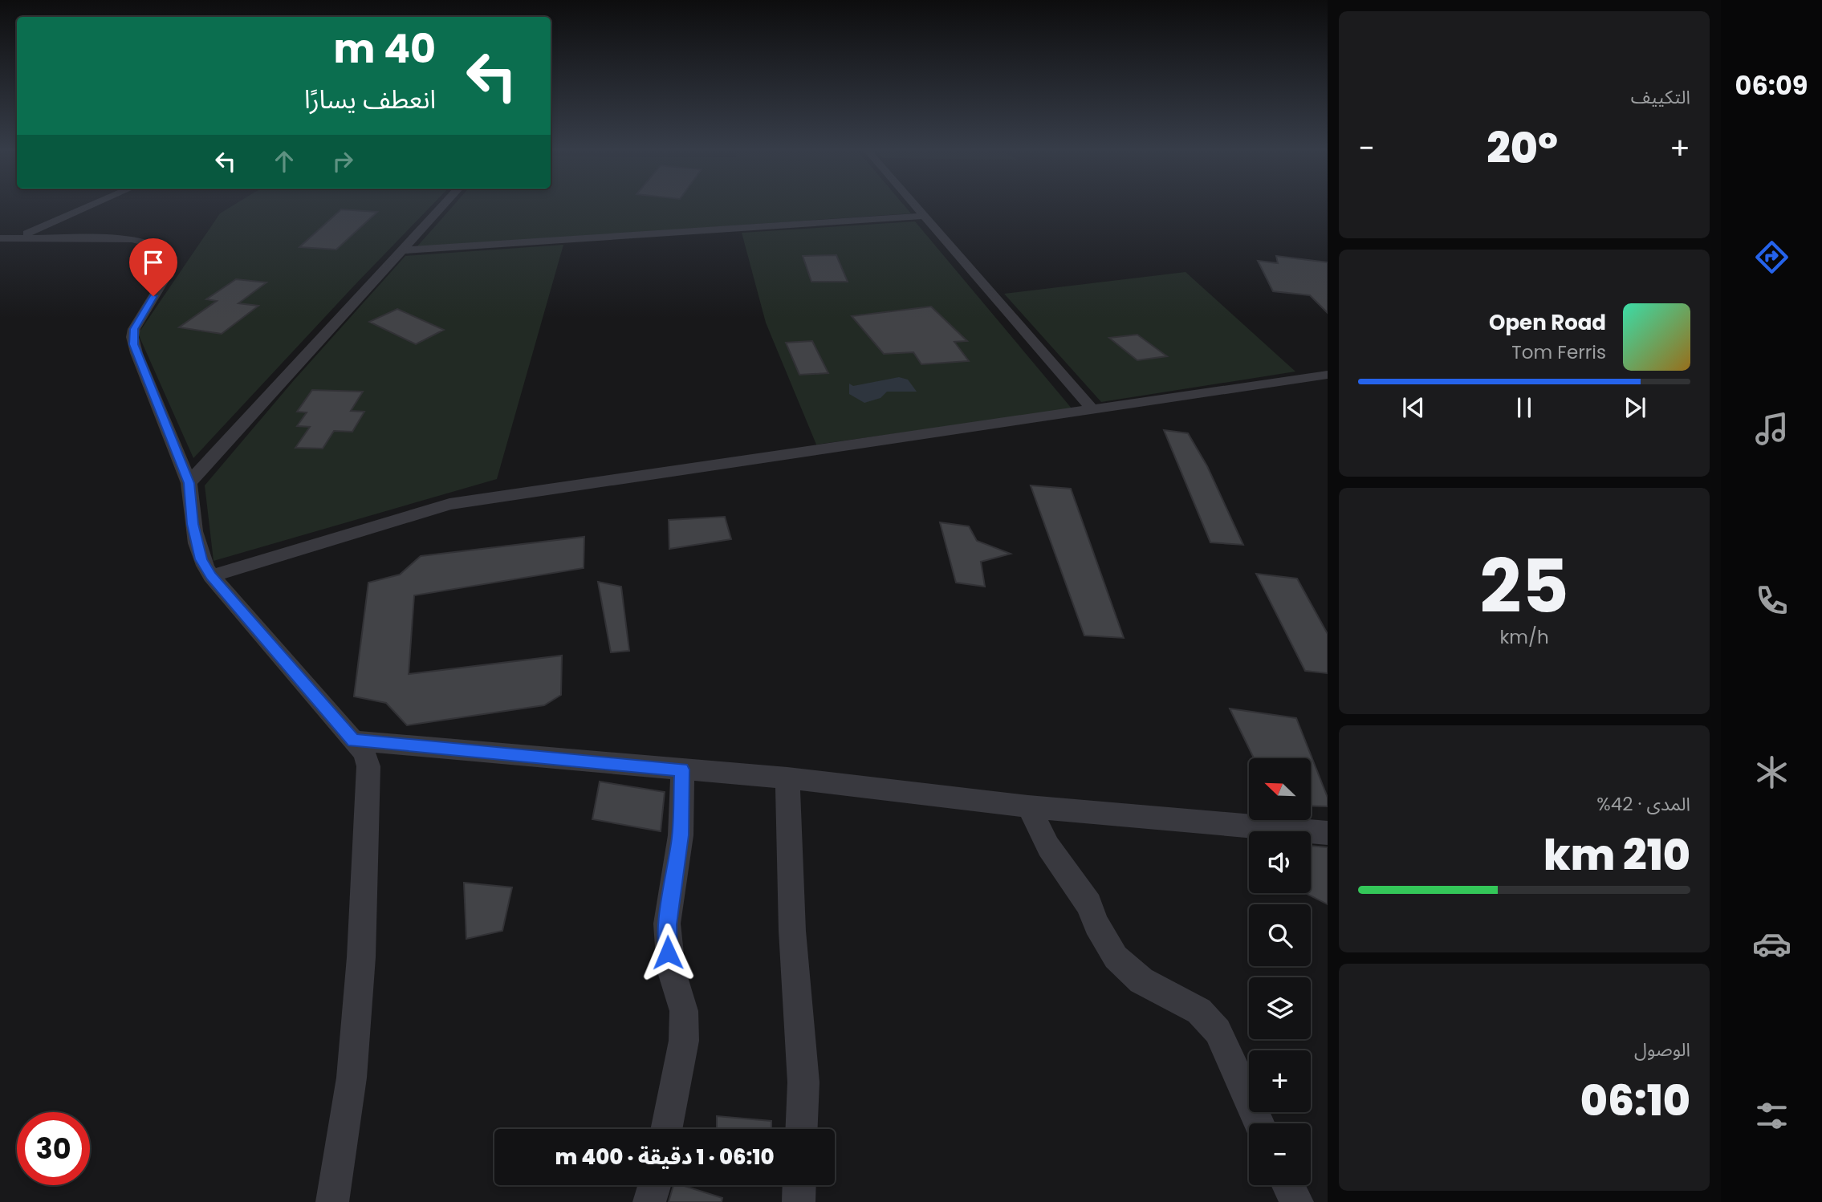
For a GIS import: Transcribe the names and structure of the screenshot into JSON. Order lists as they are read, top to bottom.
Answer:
{
  "north": "top left",
  "page": {
    "tabs": "06:09",
    "tile": [
      "التكييف",
      ["25", "km/h"],
      ["المدى · 42%", "210 km"],
      ["الوصول", "06:10"]
    ],
    "turn": ["40 m", "انعطف يسارًا"],
    "heat": ["−", "20°", "+"],
    "song": ["Open Road", "Tom Ferris"],
    "map_buttons": ["+", "−"],
    "limit": "30",
    "trip": "06:10 · 1 دقيقة · 400 m"
  }
}
